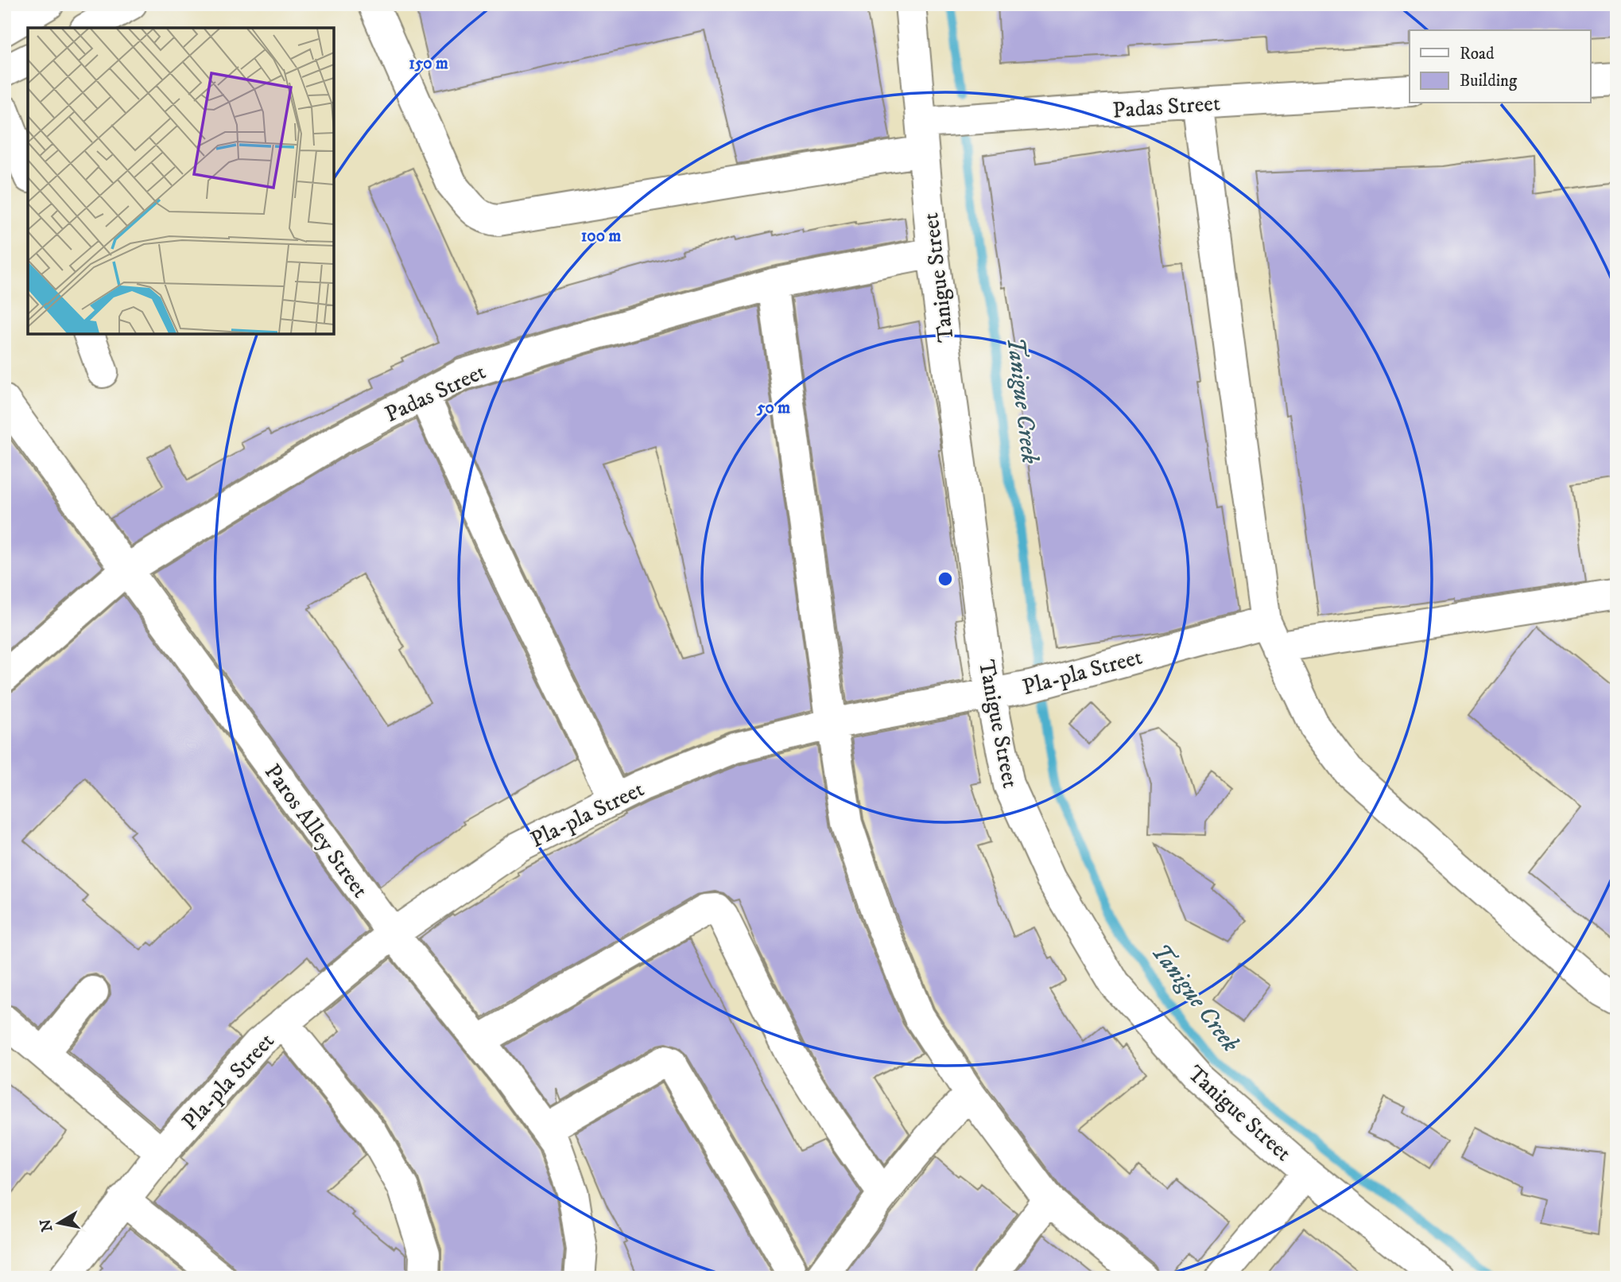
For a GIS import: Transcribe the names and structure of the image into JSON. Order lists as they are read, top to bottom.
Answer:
{
  "streets": {
    "main road": [
      "Padas Street",
      "Tanigue Street",
      "Pla-pla Street",
      "Paros Alley Street"
    ]
  },
  "crossings": [
    ["Padas Street", "Tanigue Street"],
    ["Padas Street", "Paros Alley Street"],
    ["Tanigue Street", "Pla-pla Street"],
    ["Pla-pla Street", "Paros Alley Street"]
  ],
  "water": ["Tanigue Creek"],
  "legend": ["Road", "Building"],
  "north": "left",
  "rings": ["150 m", "100 m", "50 m"]
}
